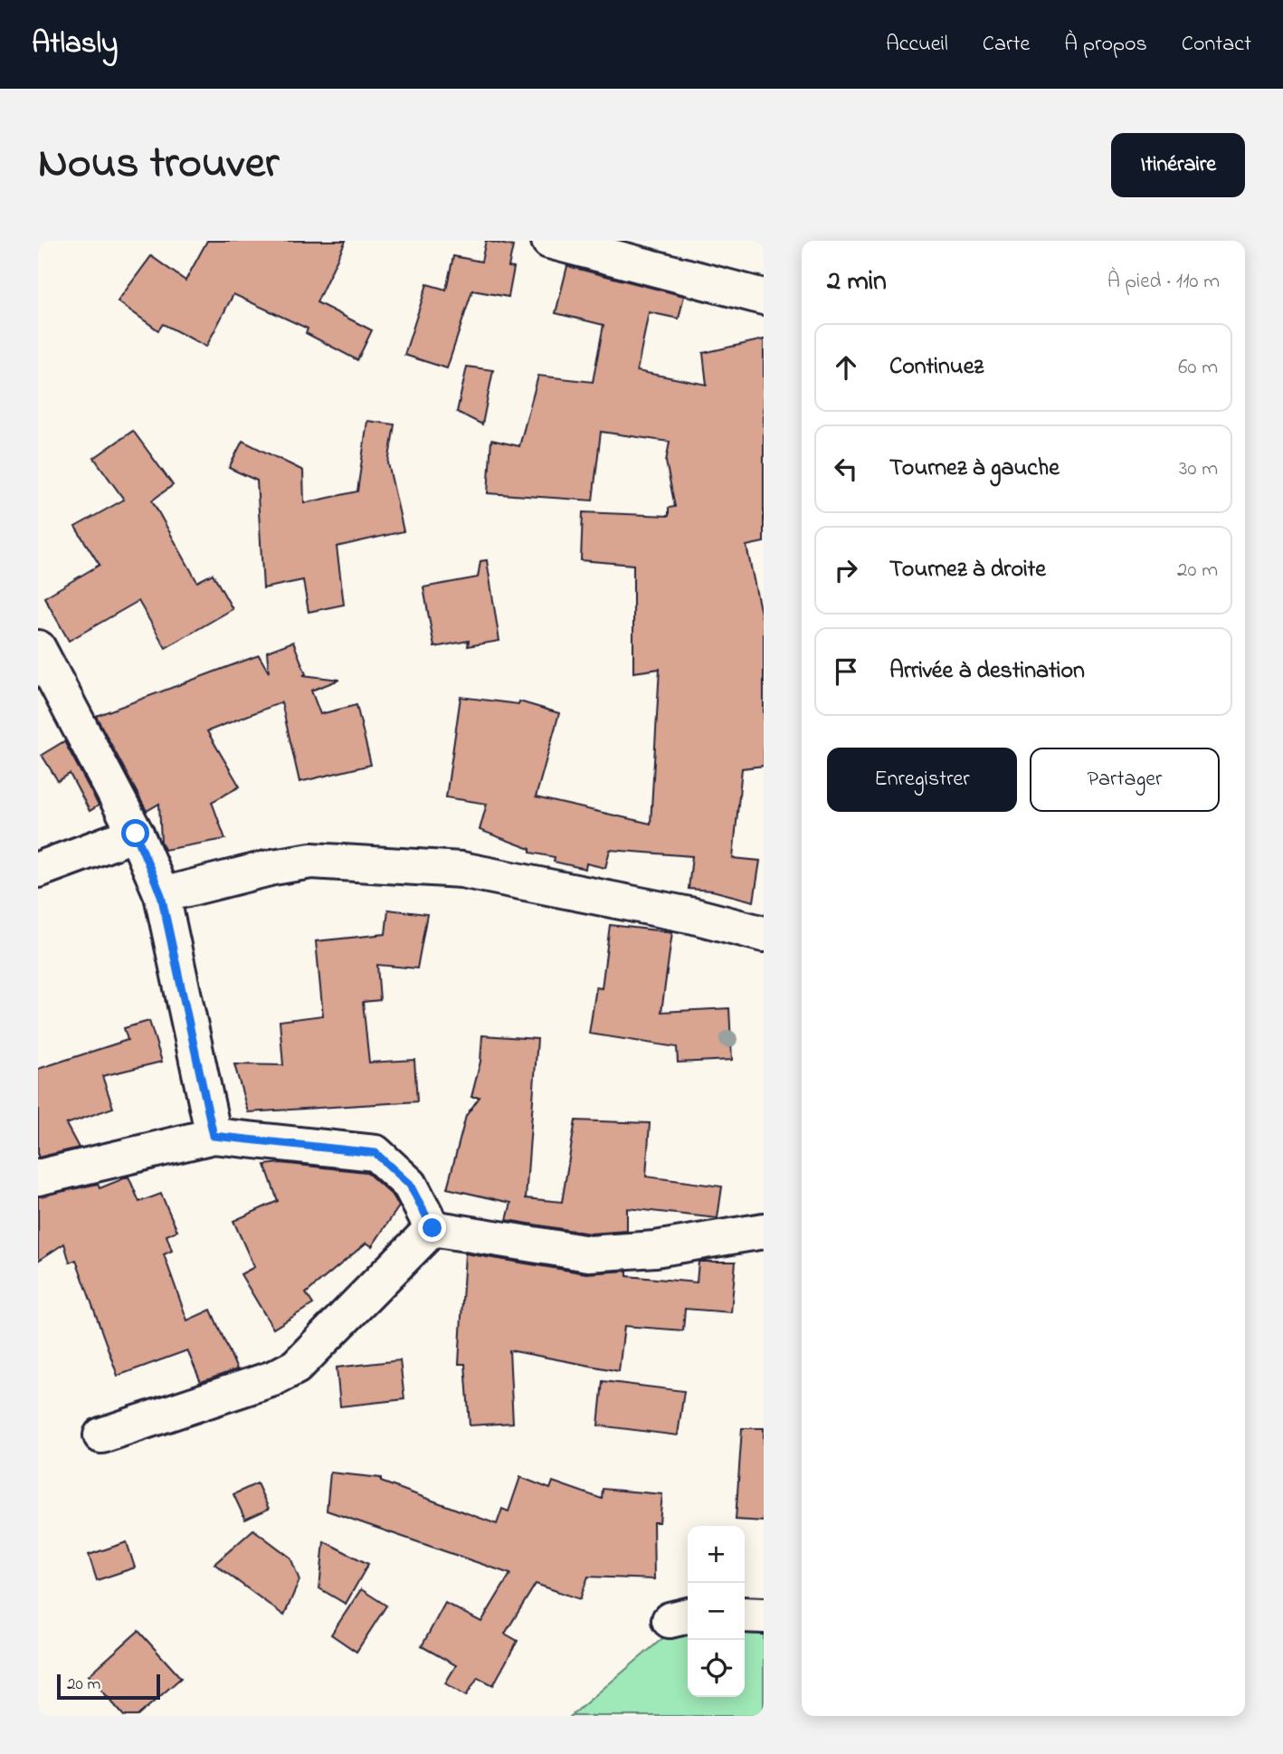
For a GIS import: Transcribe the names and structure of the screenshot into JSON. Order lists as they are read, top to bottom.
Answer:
{
  "scale_bar": "20 m",
  "page": {
    "header": "Atlasly",
    "nav": [
      "Accueil",
      "Carte",
      "À propos",
      "Contact"
    ],
    "title": "Nous trouver",
    "buttons": [
      "Itinéraire",
      ["Enregistrer", "Partager"]
    ],
    "heading": ["2 min", "À pied · 110 m"],
    "list": [
      ["Continuez", "60 m"],
      ["Tournez à gauche", "30 m"],
      ["Tournez à droite", "20 m"],
      "Arrivée à destination"
    ],
    "map_buttons": ["+", "−"],
    "scale": "20 m"
  }
}
